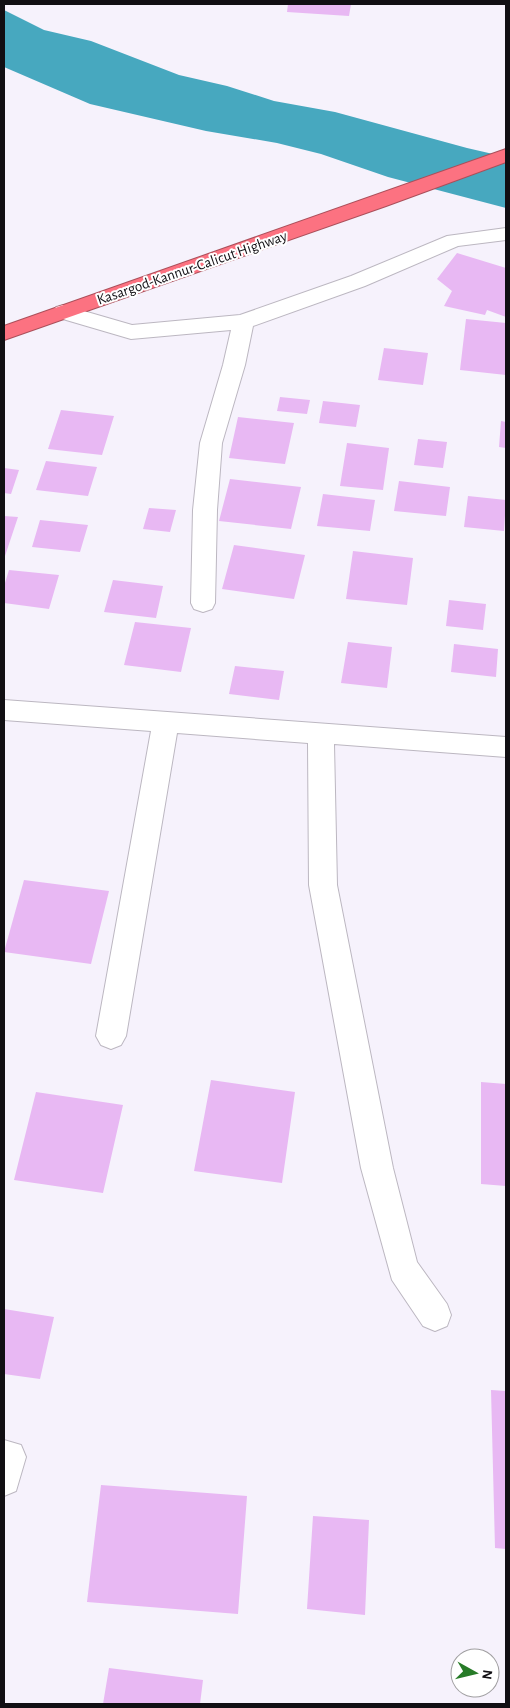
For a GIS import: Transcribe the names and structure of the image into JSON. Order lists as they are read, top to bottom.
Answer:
{
  "streets": {
    "highway": ["Kasargod-Kannur-Calicut Highway"]
  },
  "north": "right"
}
